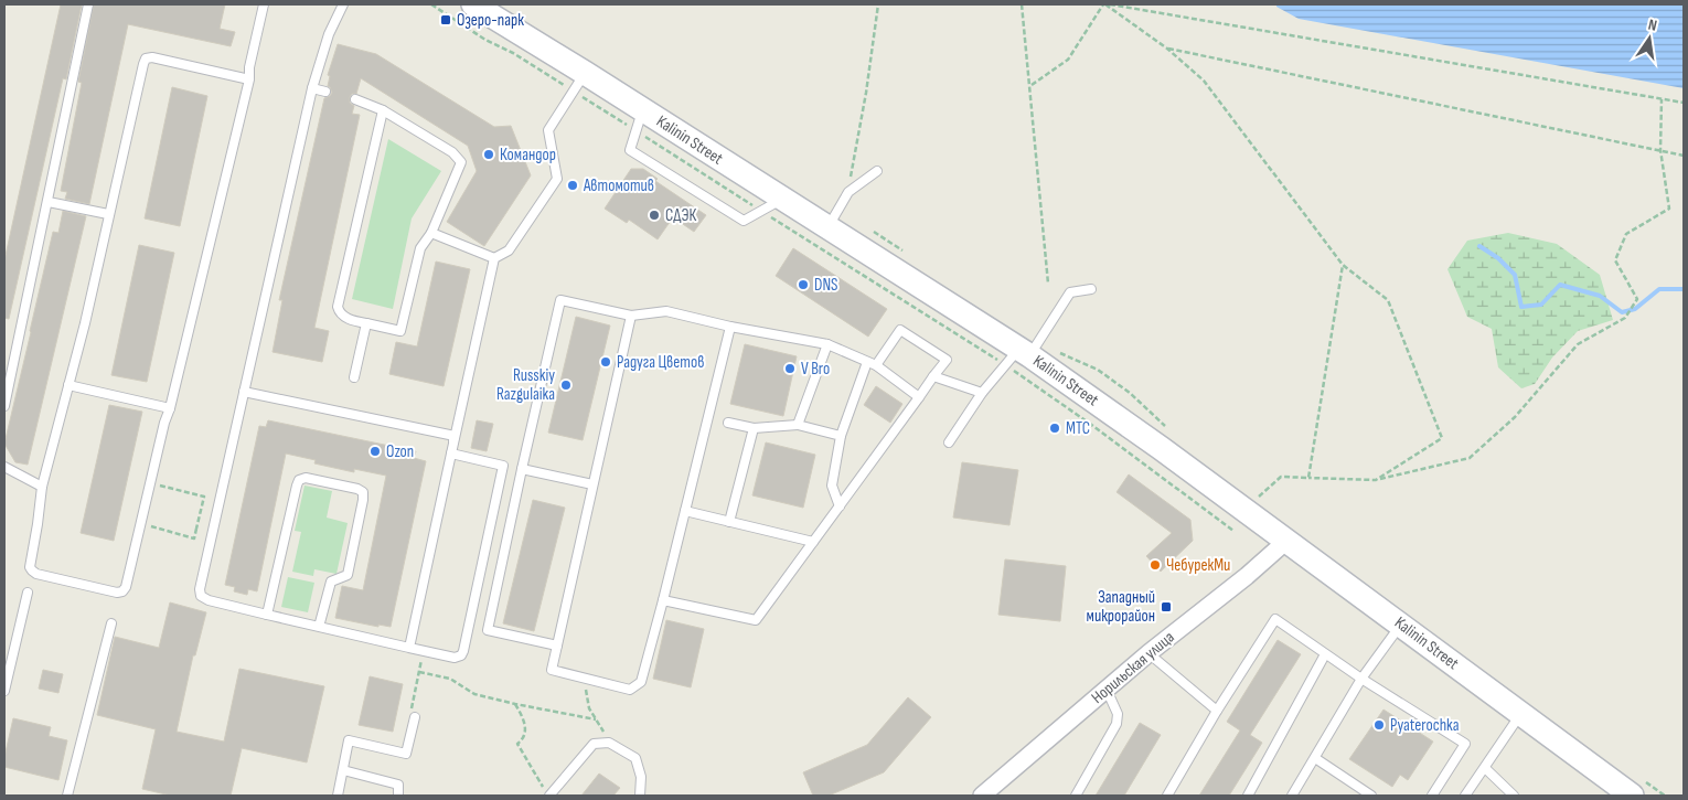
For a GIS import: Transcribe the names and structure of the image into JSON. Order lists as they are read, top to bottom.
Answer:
{
  "streets": {
    "main road": ["Kalinin Street"],
    "street": ["Норильская улица"]
  },
  "crossings": [
    ["Kalinin Street", "Норильская улица"]
  ],
  "places": {
    "transit": ["Озеро-парк", "Западный микрорайон"],
    "other": [
      "Командор",
      "Автомотив",
      "СДЭК",
      "DNS",
      "Радуга Цветов",
      "V Bro",
      "Russkiy Razgulaika",
      "МТС",
      "Ozon",
      "ЧебурекМи",
      "Pyaterochka"
    ]
  },
  "north": "top"
}
